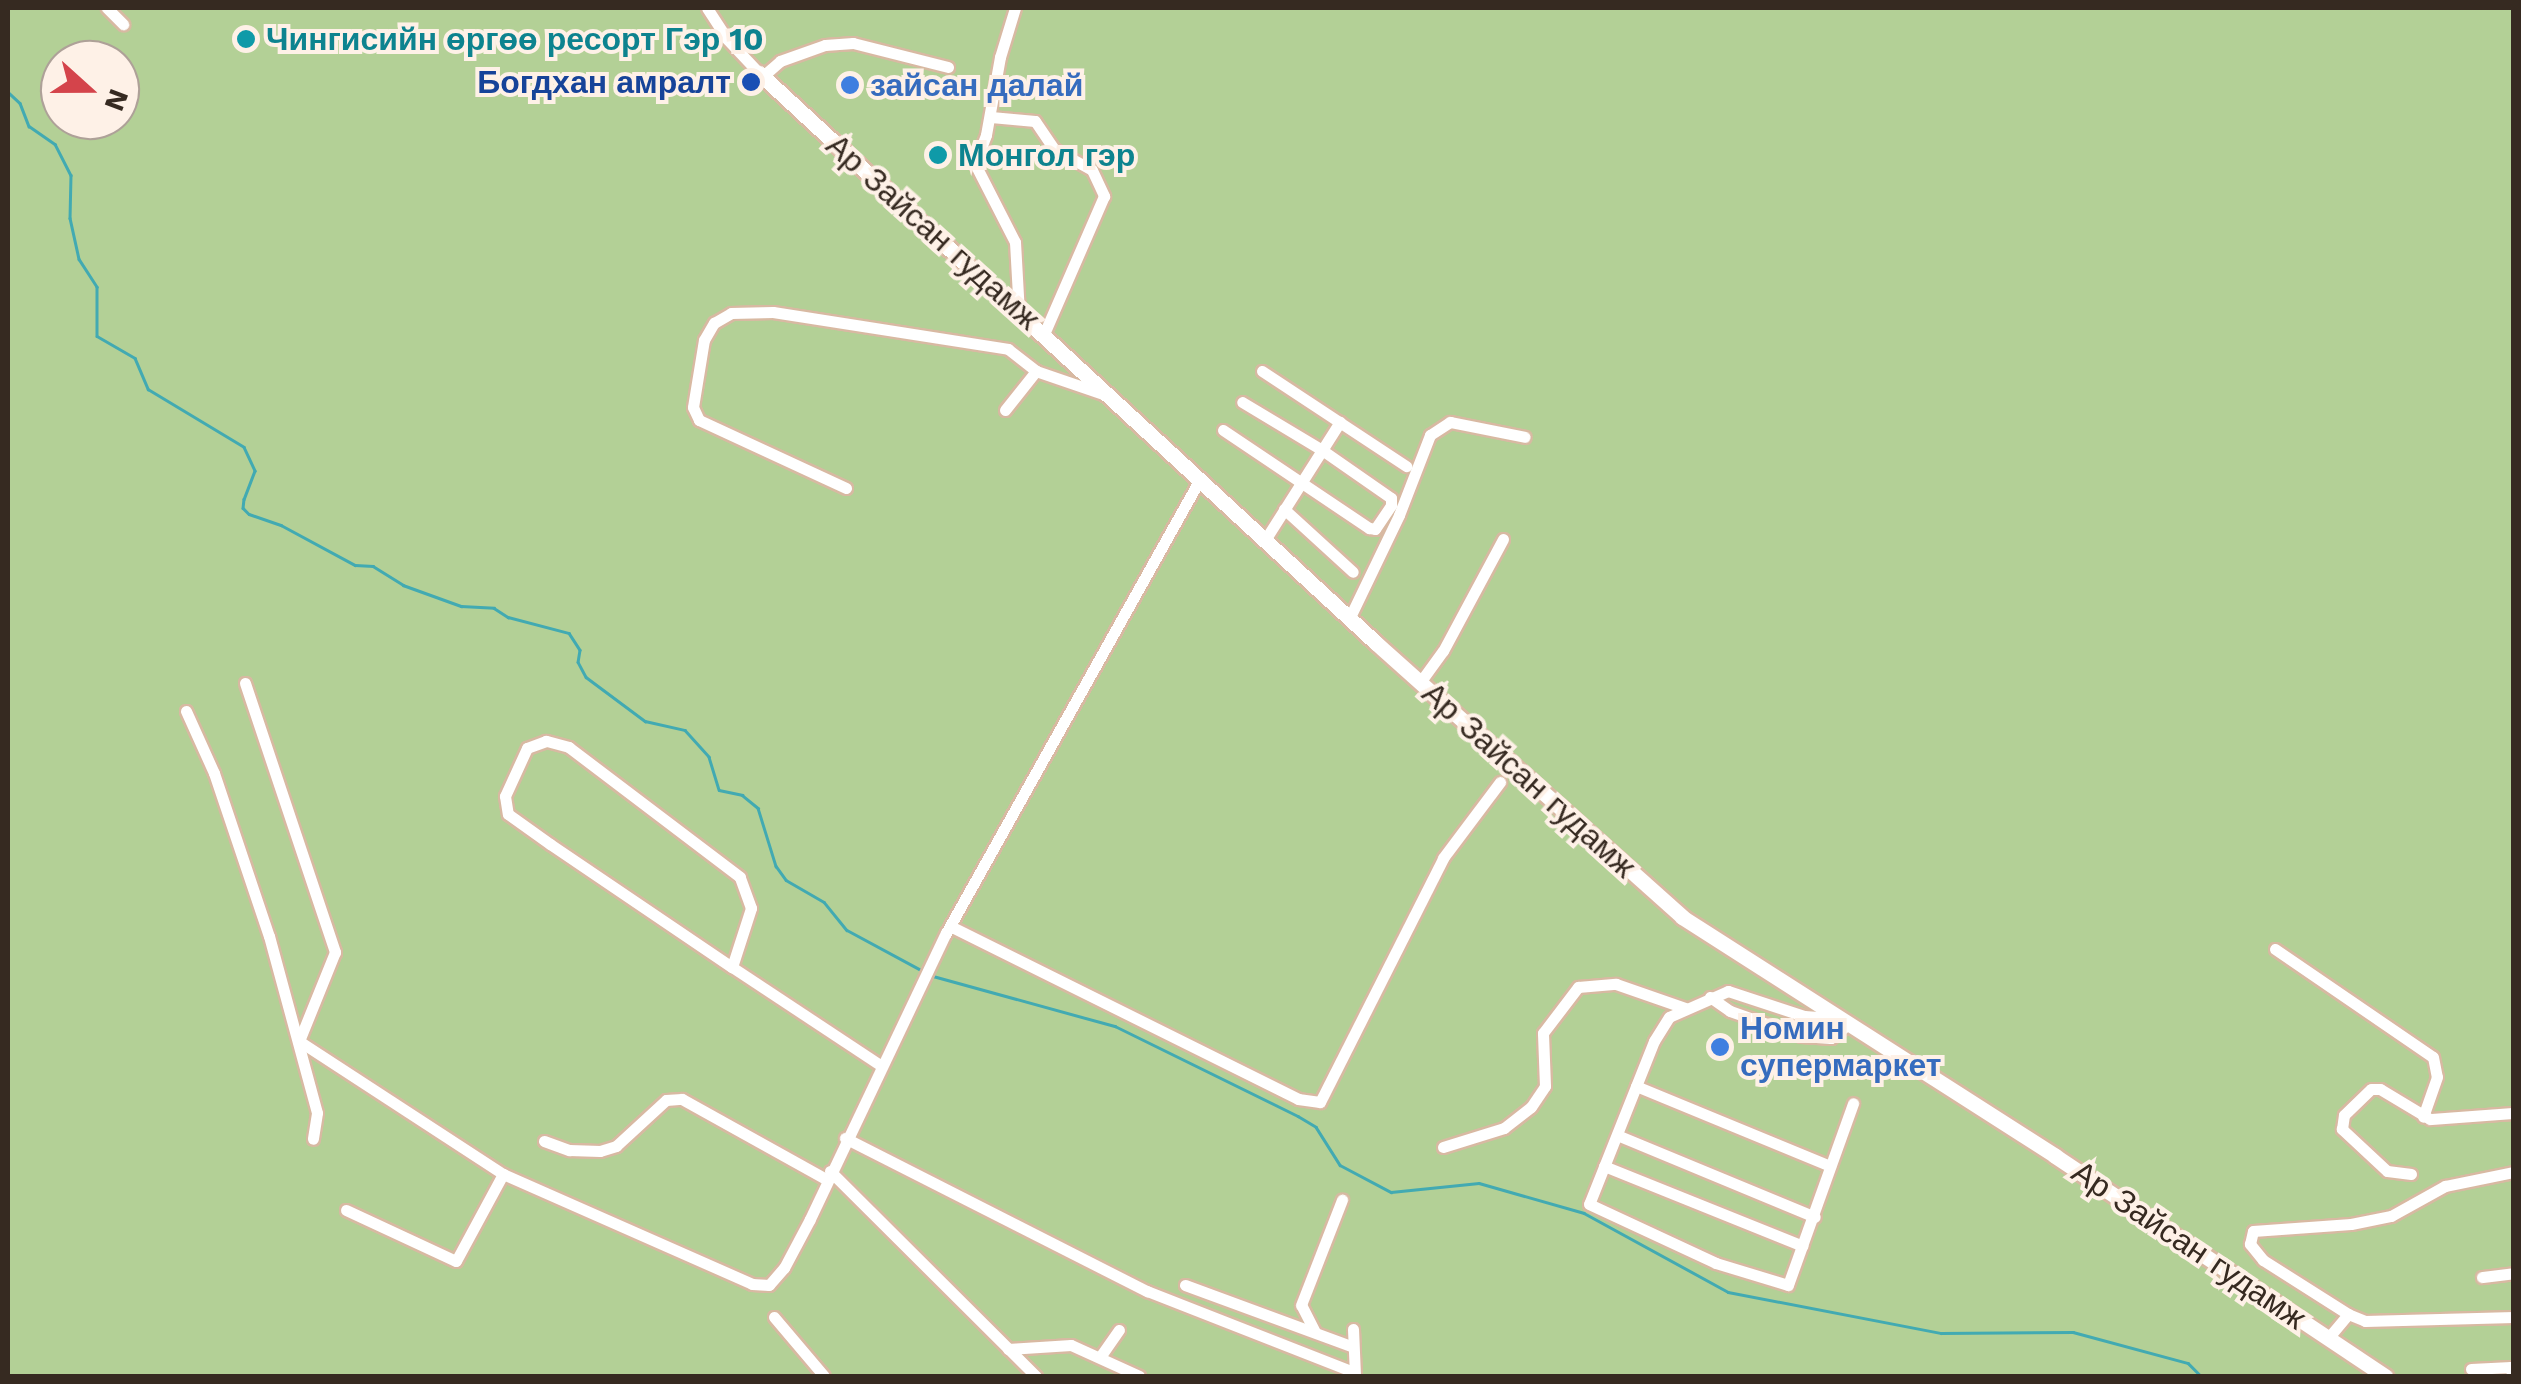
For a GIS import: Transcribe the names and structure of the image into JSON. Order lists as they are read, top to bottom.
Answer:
{
  "streets": {
    "street": ["Ар Зайсан гудамж"]
  },
  "places": [
    "Чингисийн өргөө ресорт Гэр 10",
    "Богдхан амралт",
    "зайсан далай",
    "Монгол гэр",
    "Номин супермаркет"
  ],
  "north": "right"
}
